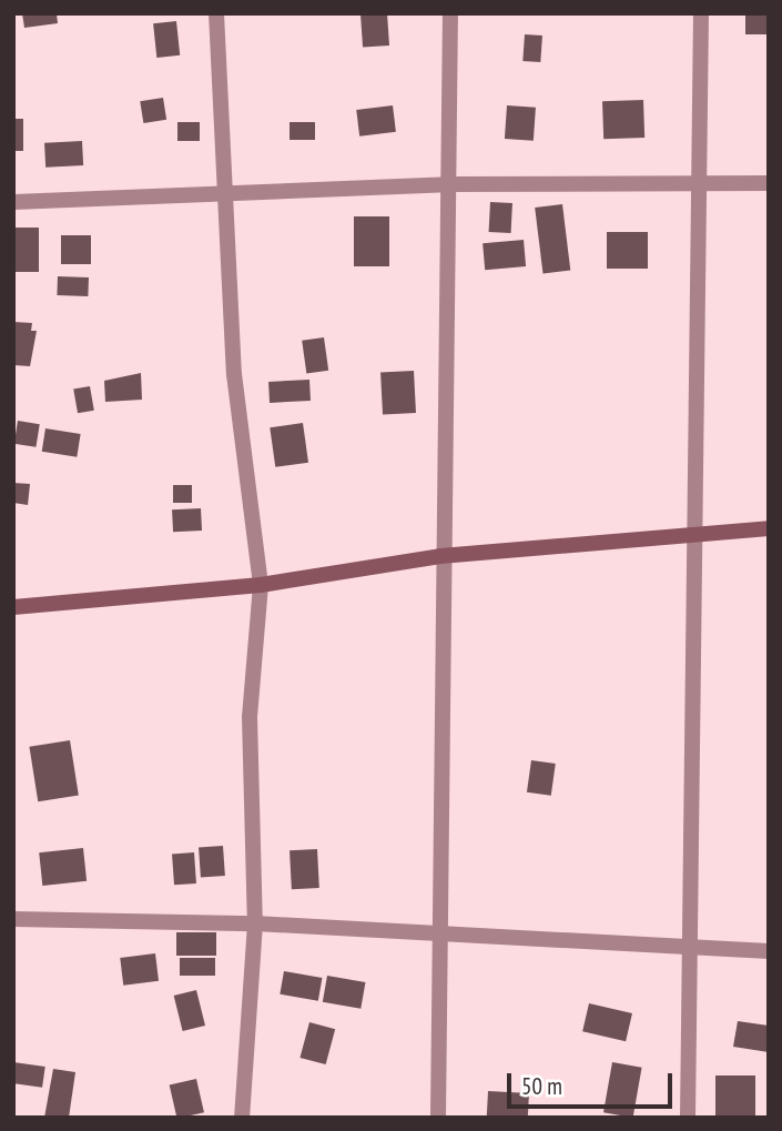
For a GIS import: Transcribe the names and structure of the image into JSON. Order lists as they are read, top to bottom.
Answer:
{
  "scale_bar": "50 m"
}
